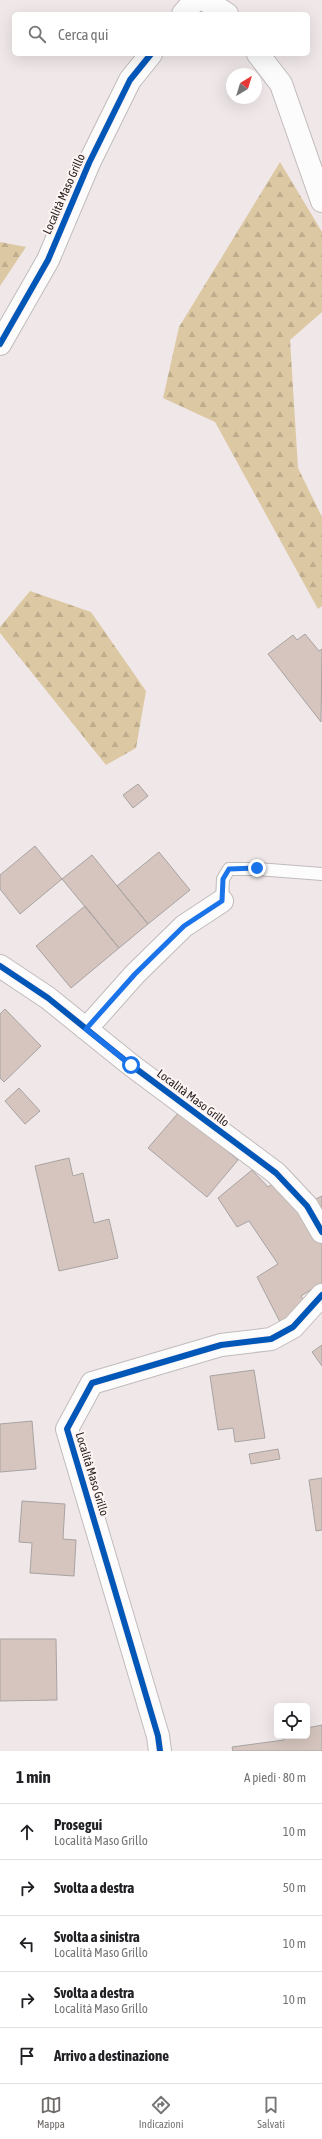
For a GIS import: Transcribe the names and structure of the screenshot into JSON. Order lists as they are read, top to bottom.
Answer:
{
  "streets": {
    "street": ["Località Maso Grillo"]
  },
  "north": "top right",
  "page": {
    "search": "Cerca qui",
    "heading": ["1 min", "A piedi · 80 m"],
    "list": [
      ["Prosegui", "Località Maso Grillo", "10 m"],
      ["Svolta a destra", "50 m"],
      ["Svolta a sinistra", "Località Maso Grillo", "10 m"],
      ["Svolta a destra", "Località Maso Grillo", "10 m"],
      "Arrivo a destinazione"
    ],
    "nav": ["Mappa", "Indicazioni", "Salvati"]
  }
}
